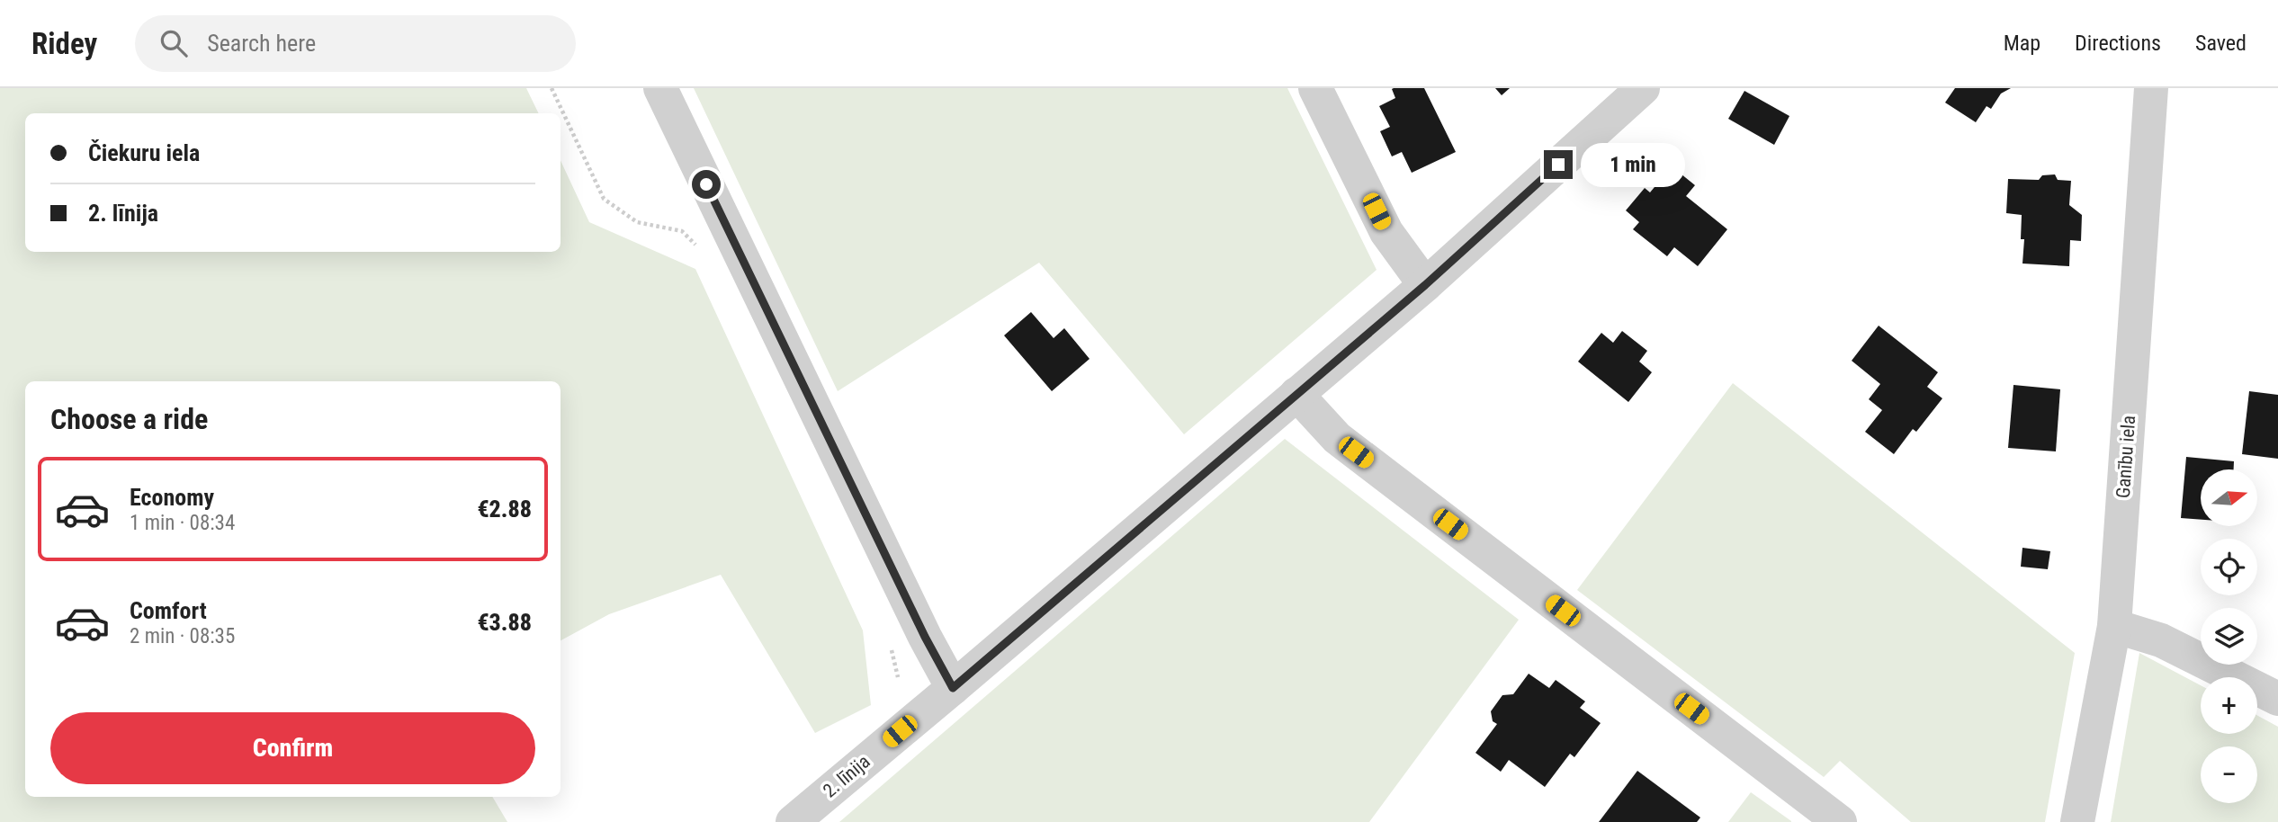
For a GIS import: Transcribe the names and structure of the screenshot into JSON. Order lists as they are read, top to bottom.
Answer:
{
  "streets": {
    "street": ["Ganību iela", "2. līnija"]
  },
  "north": "right",
  "page": {
    "header": "Ridey",
    "search": "Search here",
    "nav": ["Map", "Directions", "Saved"],
    "banner": ["Čiekuru iela", "2. līnija"],
    "bubble": "1 min",
    "heading": "Choose a ride",
    "list": [
      {
        "name": "Economy",
        "note": "1 min · 08:34",
        "value": "€2.88"
      },
      {
        "name": "Comfort",
        "note": "2 min · 08:35",
        "value": "€3.88"
      }
    ],
    "map_buttons": ["+", "−"],
    "buttons": "Confirm"
  }
}
